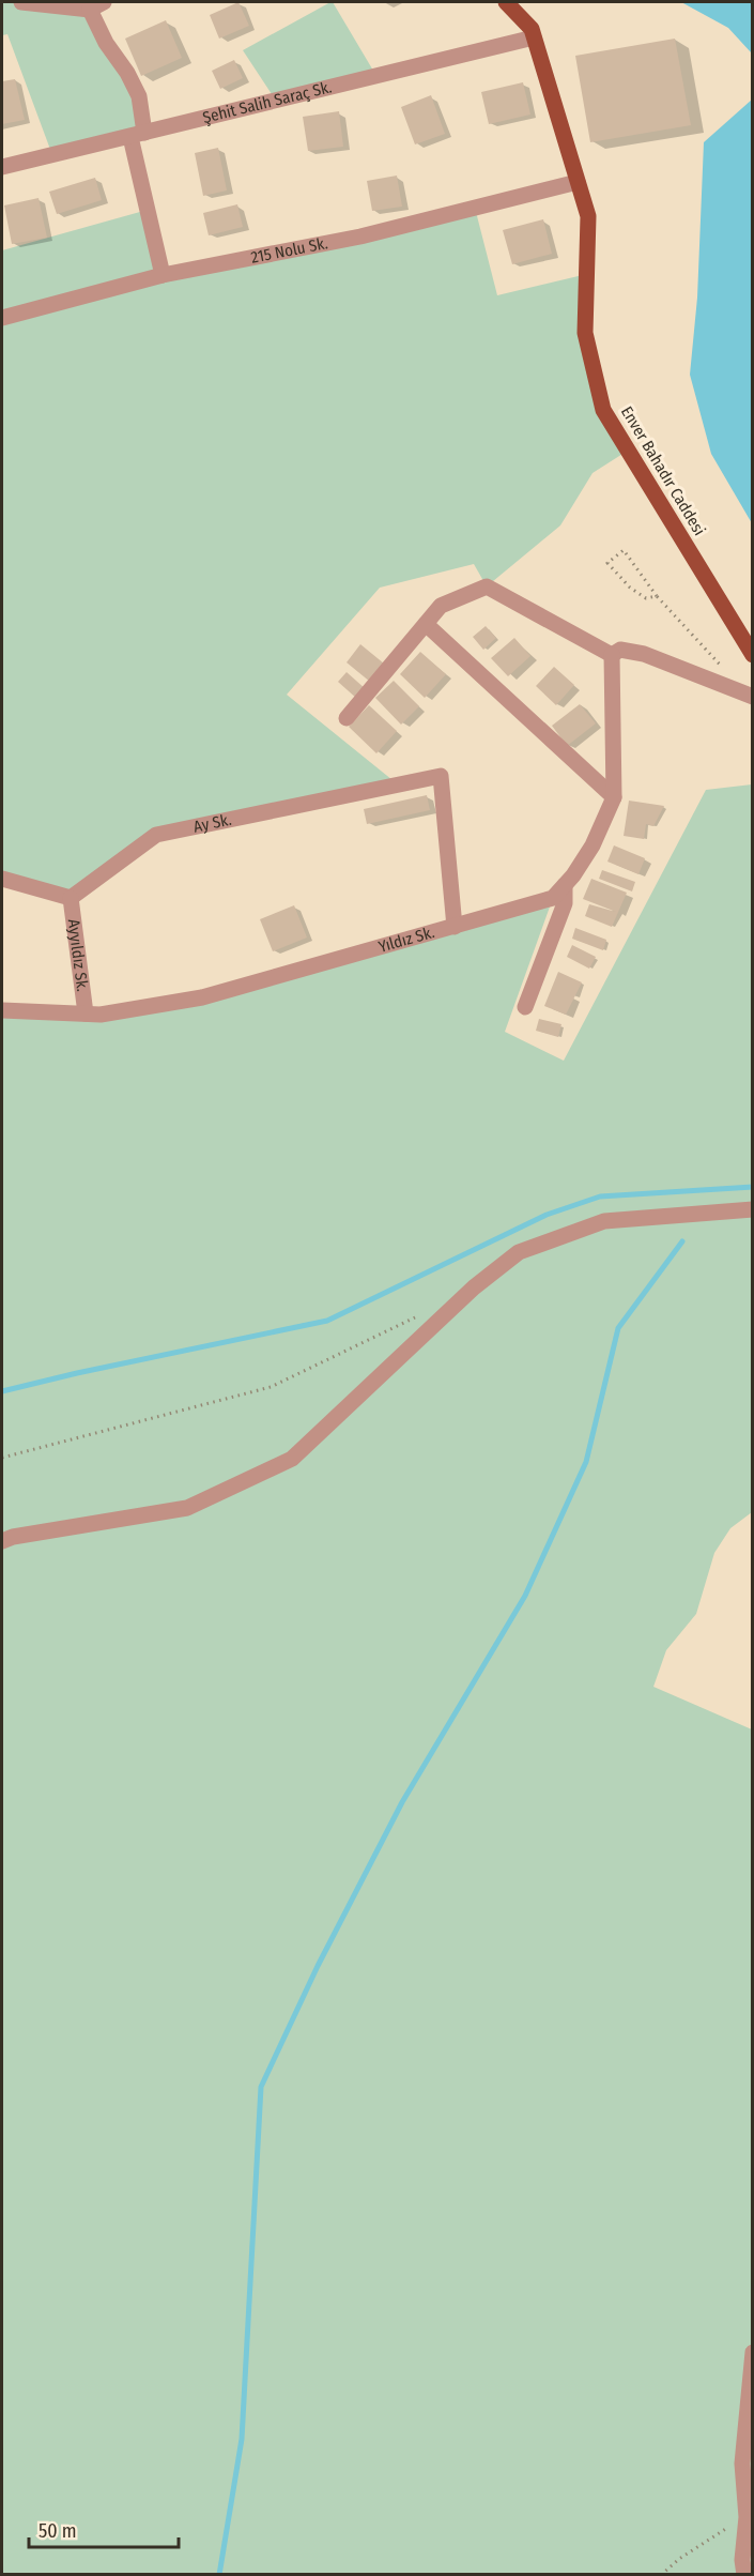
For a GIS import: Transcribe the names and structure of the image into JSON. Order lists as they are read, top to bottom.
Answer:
{
  "streets": {
    "main road": ["Enver Bahadır Caddesi"],
    "street": [
      "Şehit Salih Saraç Sk.",
      "215 Nolu Sk.",
      "Ay Sk.",
      "Yıldız Sk.",
      "Ayyıldız Sk."
    ]
  },
  "crossings": [
    ["Şehit Salih Saraç Sk.", "Enver Bahadır Caddesi"],
    ["215 Nolu Sk.", "Enver Bahadır Caddesi"],
    ["Ay Sk.", "Yıldız Sk."],
    ["Ay Sk.", "Ayyıldız Sk."],
    ["Yıldız Sk.", "Ayyıldız Sk."]
  ],
  "scale_bar": "50 m"
}
